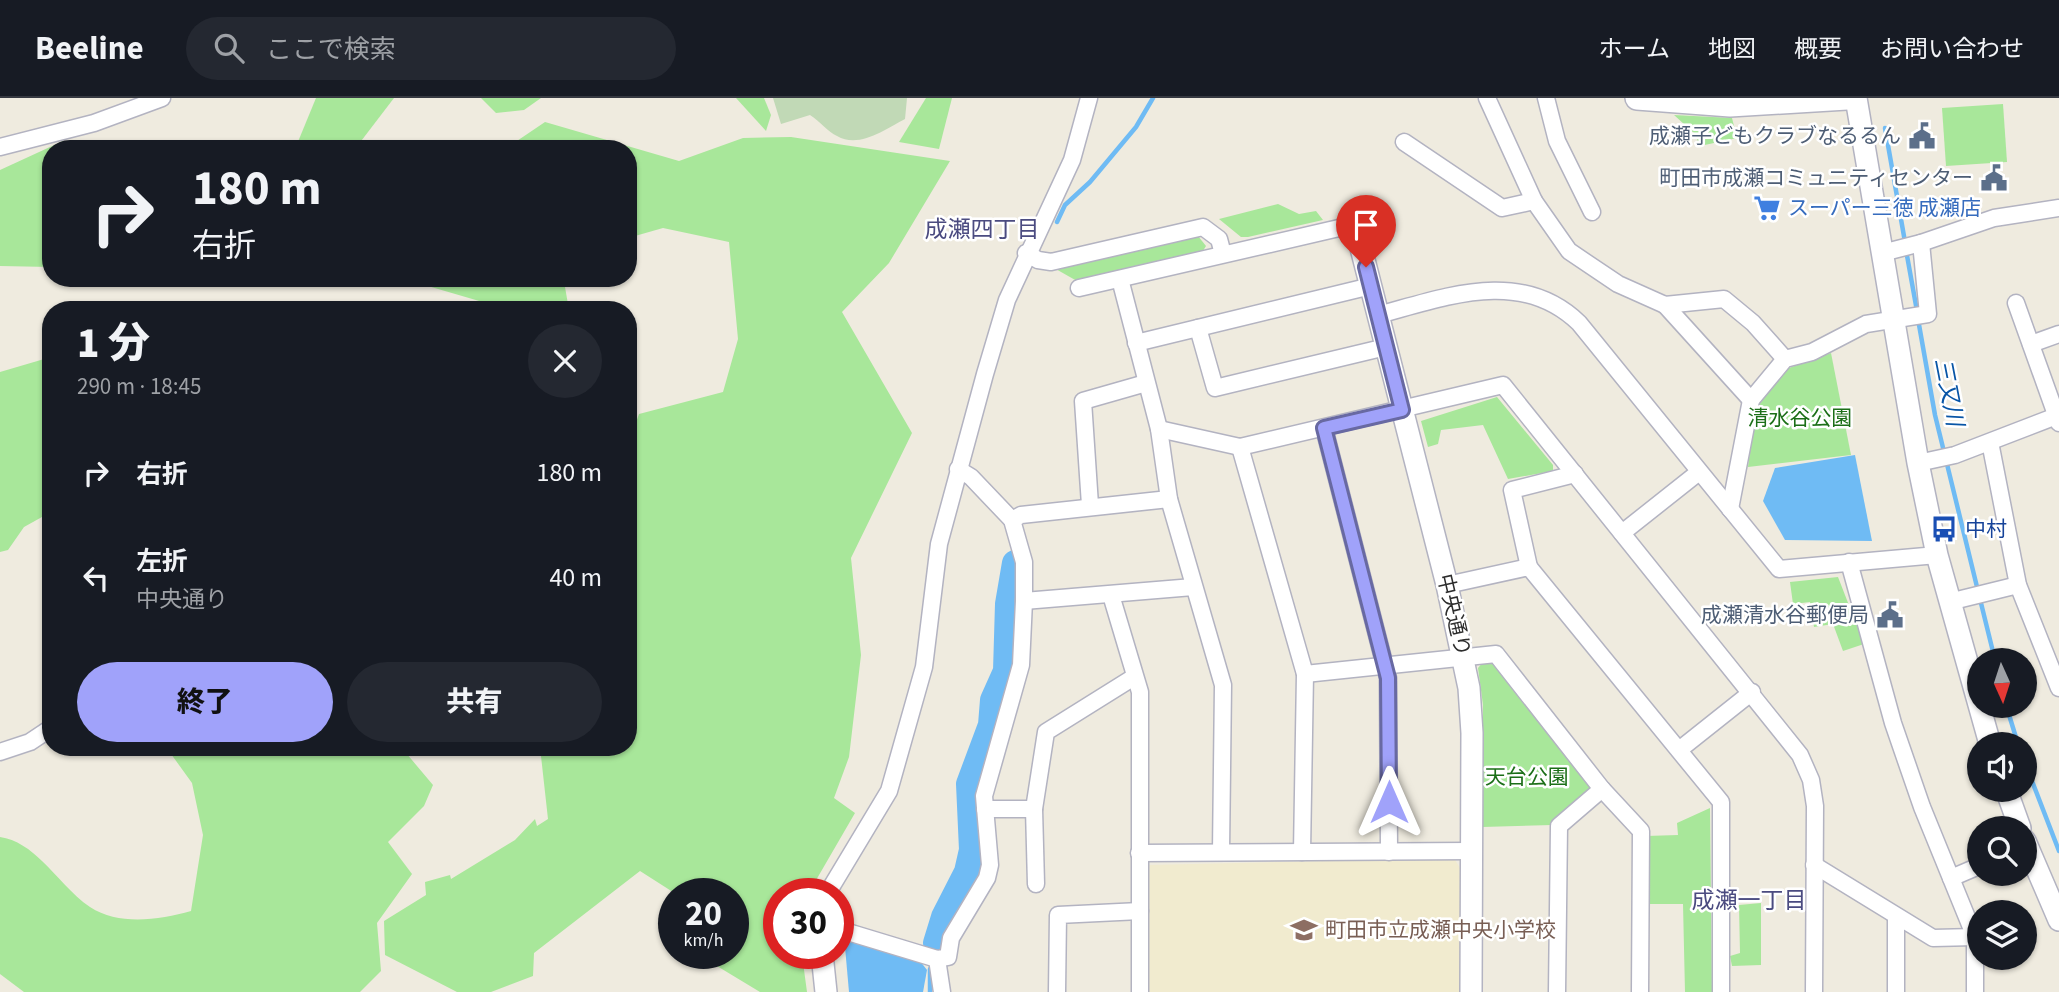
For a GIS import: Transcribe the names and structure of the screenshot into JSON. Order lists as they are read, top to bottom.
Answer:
{
  "streets": {
    "street": ["中央通り"]
  },
  "districts": ["成瀬四丁目", "成瀬一丁目"],
  "water": ["三又川"],
  "parks": ["清水谷公園", "天台公園"],
  "places": {
    "public building": ["成瀬子どもクラブなるるん", "町田市成瀬コミュニティセンター", "成瀬清水谷郵便局"],
    "supermarket": ["スーパー三徳 成瀬店"],
    "bus stop": ["中村"],
    "school or university": ["町田市立成瀬中央小学校"]
  },
  "north": "bottom",
  "page": {
    "header": "Beeline",
    "search": "ここで検索",
    "nav": [
      "ホーム",
      "地図",
      "概要",
      "お問い合わせ"
    ],
    "turn": ["180 m", "右折"],
    "heading": ["1 分", "290 m · 18:45"],
    "list": [
      {
        "name": "右折",
        "value": "180 m"
      },
      {
        "name": "左折",
        "note": "中央通り",
        "value": "40 m"
      }
    ],
    "buttons": ["終了", "共有"],
    "speed": "20 km/h",
    "limit": "30"
  }
}
